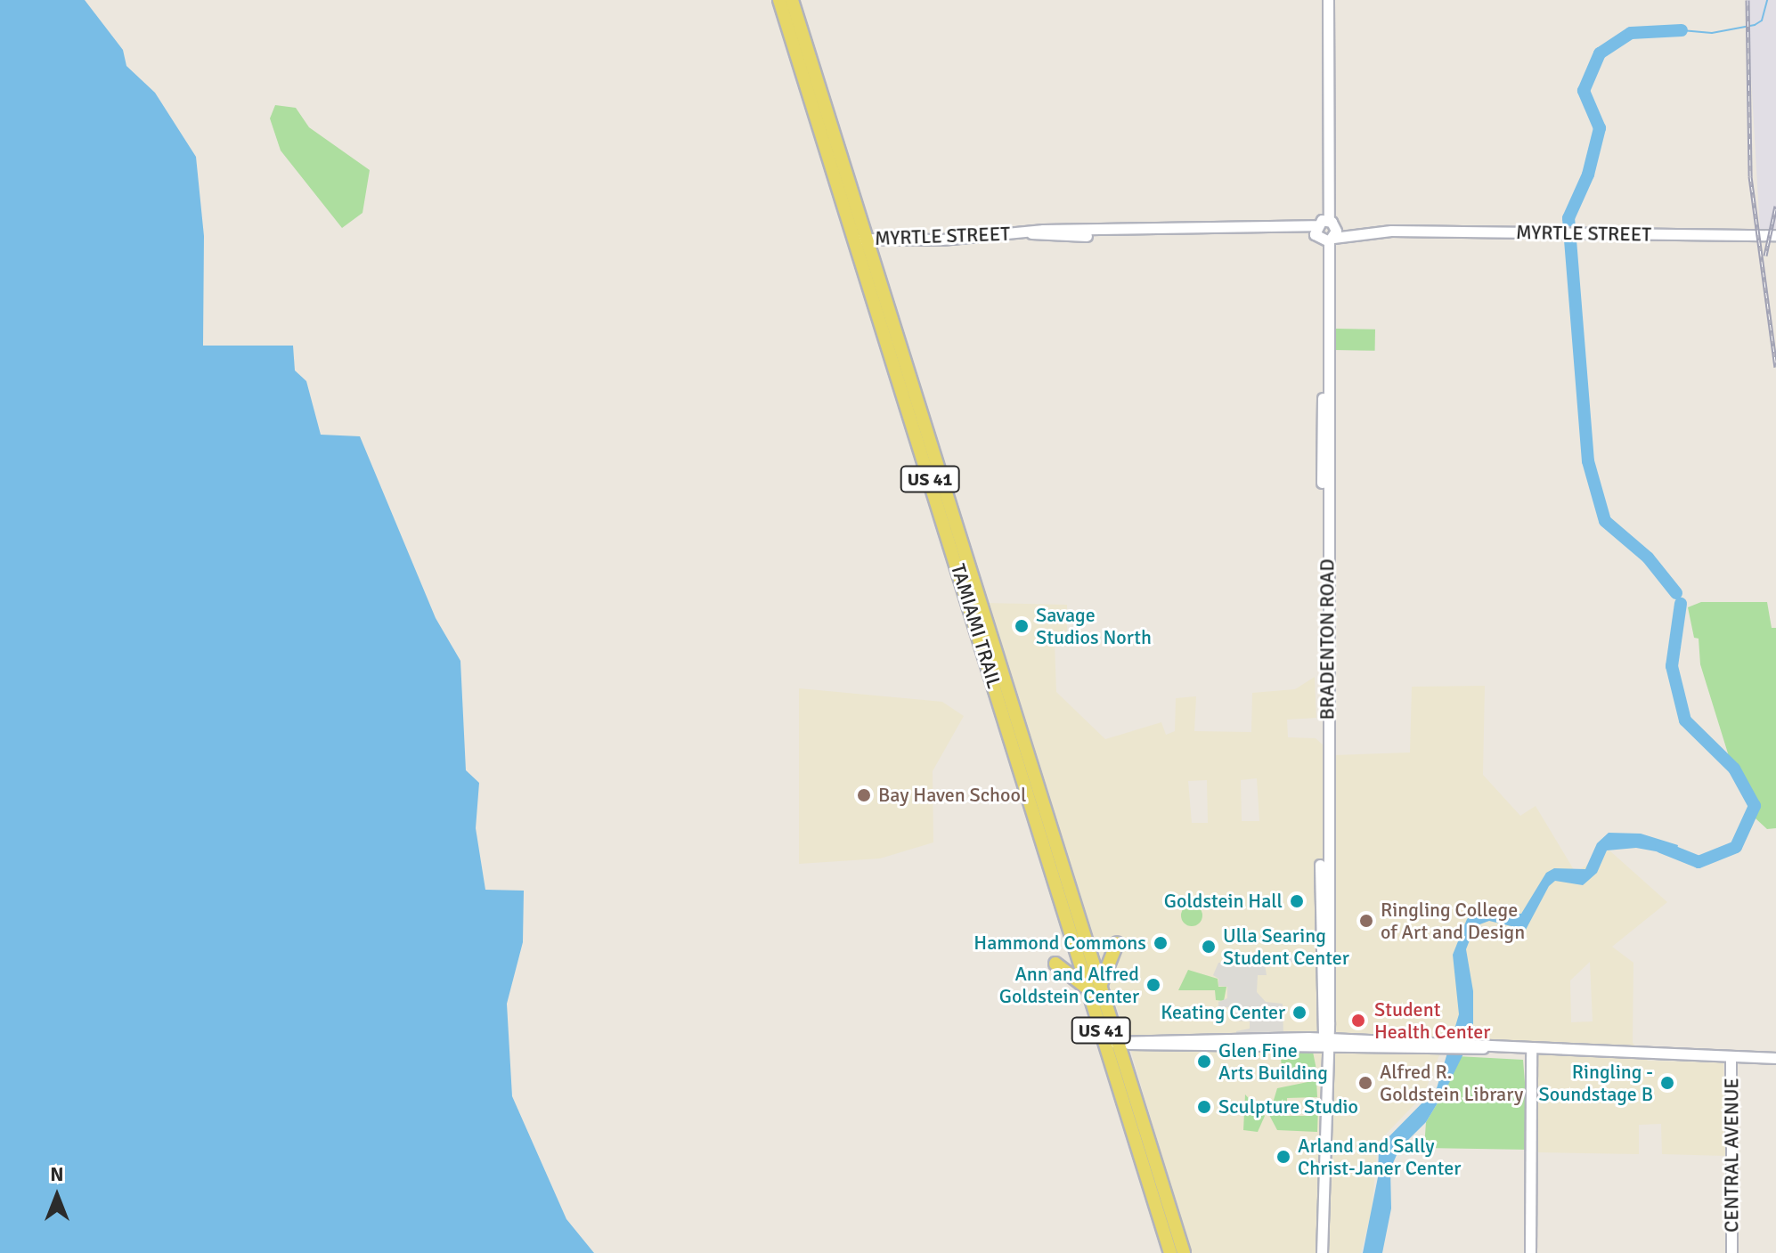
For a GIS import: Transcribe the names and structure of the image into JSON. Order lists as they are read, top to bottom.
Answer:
{
  "streets": {
    "main road": ["US 41", "TAMIAMI TRAIL"],
    "street": ["MYRTLE STREET", "BRADENTON ROAD", "CENTRAL AVENUE"]
  },
  "crossings": [
    ["MYRTLE STREET", "TAMIAMI TRAIL"],
    ["MYRTLE STREET", "BRADENTON ROAD"]
  ],
  "places": [
    "Savage Studios North",
    "Bay Haven School",
    "Goldstein Hall",
    "Ringling College of Art and Design",
    "Hammond Commons",
    "Ulla Searing Student Center",
    "Ann and Alfred Goldstein Center",
    "Keating Center",
    "Student Health Center",
    "Glen Fine Arts Building",
    "Alfred R. Goldstein Library",
    "Ringling - Soundstage B",
    "Sculpture Studio",
    "Arland and Sally Christ-Janer Center"
  ],
  "north": "top"
}
